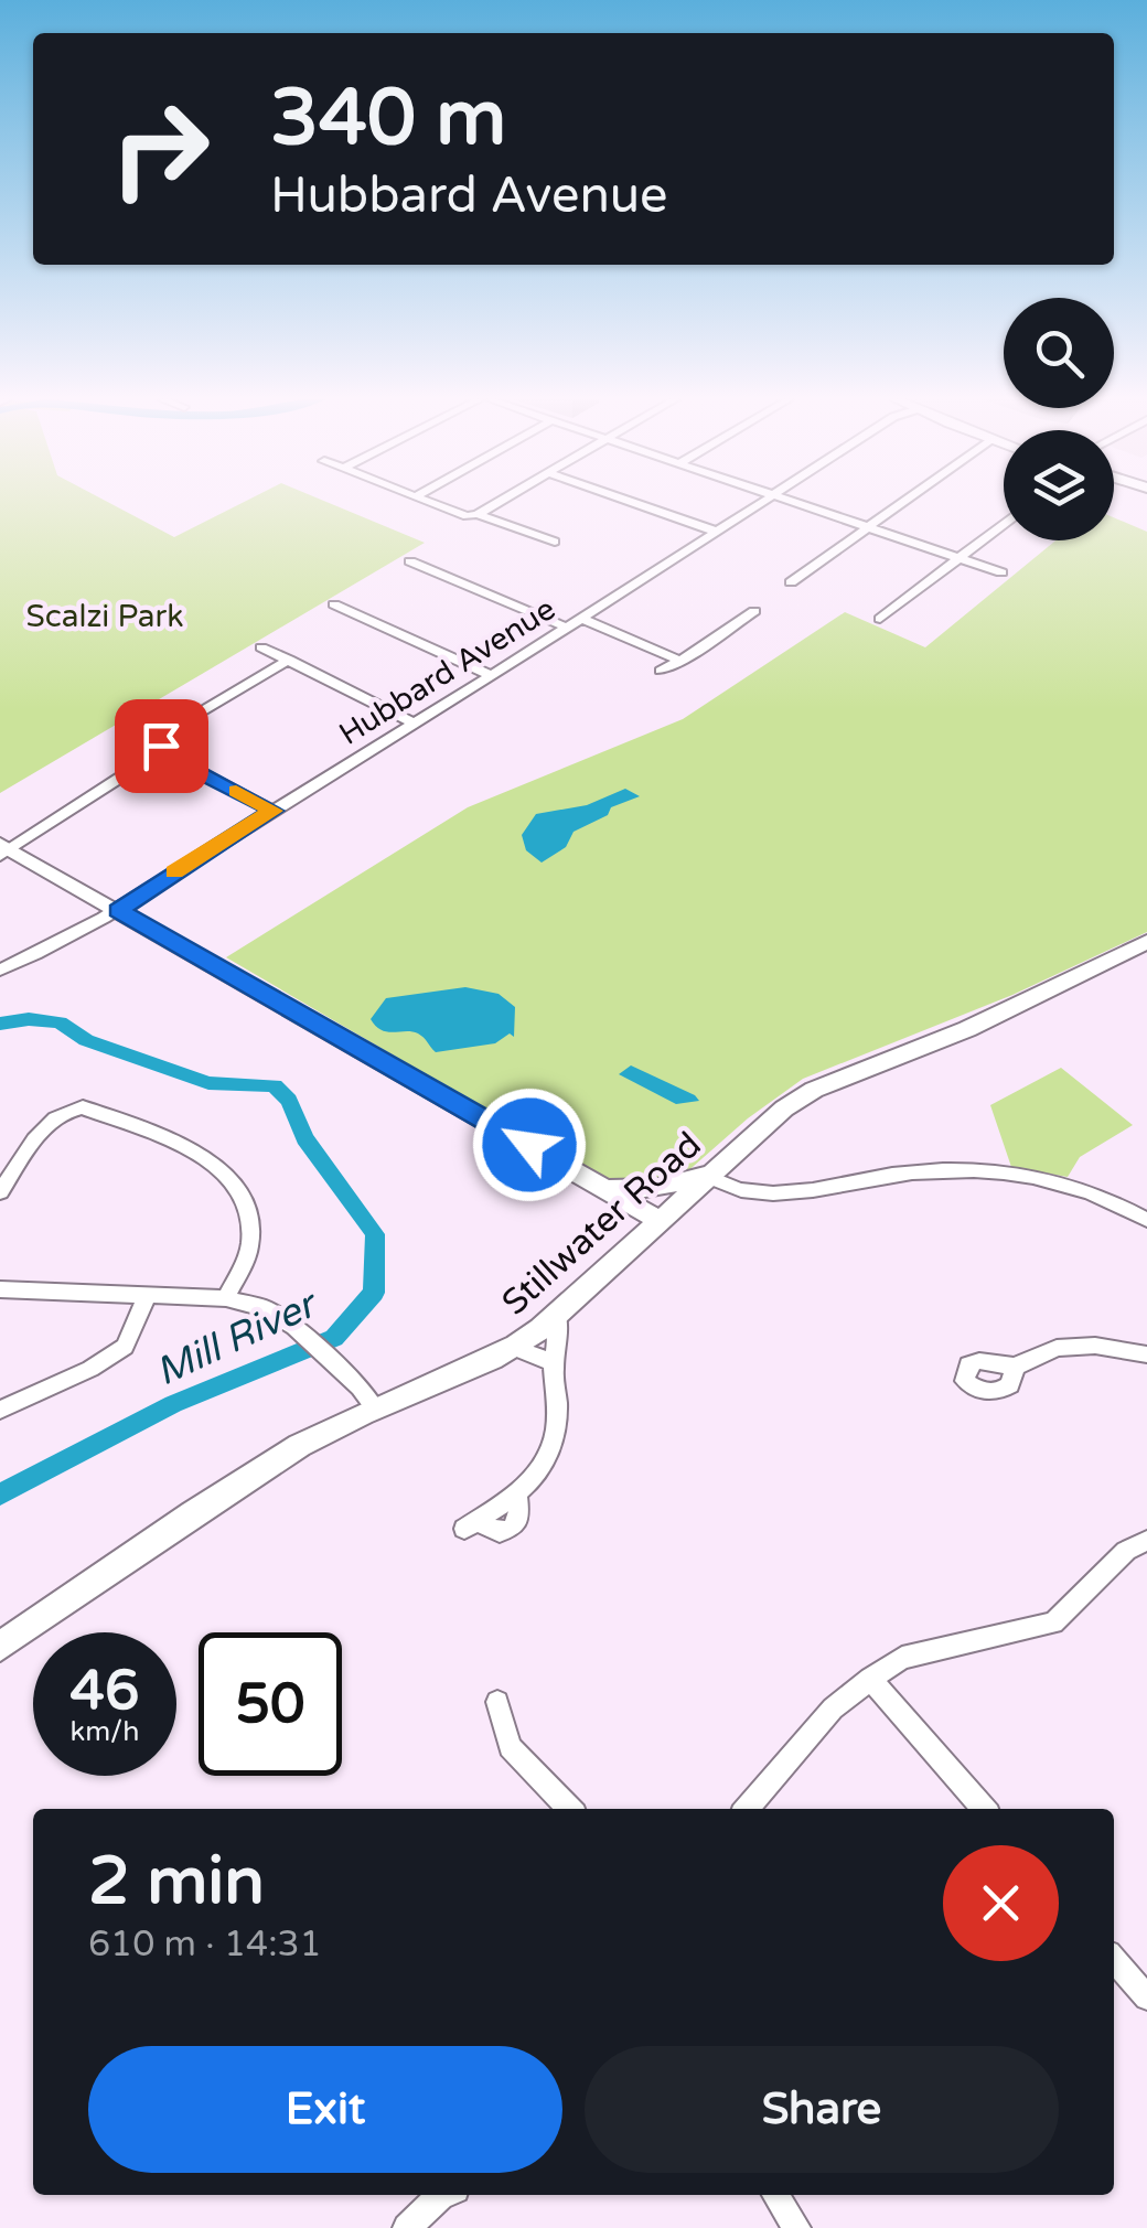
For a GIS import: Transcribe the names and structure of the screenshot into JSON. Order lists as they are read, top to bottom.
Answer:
{
  "streets": {
    "main road": ["Stillwater Road"],
    "street": ["Hubbard Avenue"]
  },
  "water": ["Mill River"],
  "parks": ["Scalzi Park"],
  "page": {
    "turn": ["340 m", "Hubbard Avenue"],
    "speed": "46 km/h",
    "limit": "50",
    "heading": ["2 min", "610 m · 14:31"],
    "buttons": ["Exit", "Share"]
  }
}
